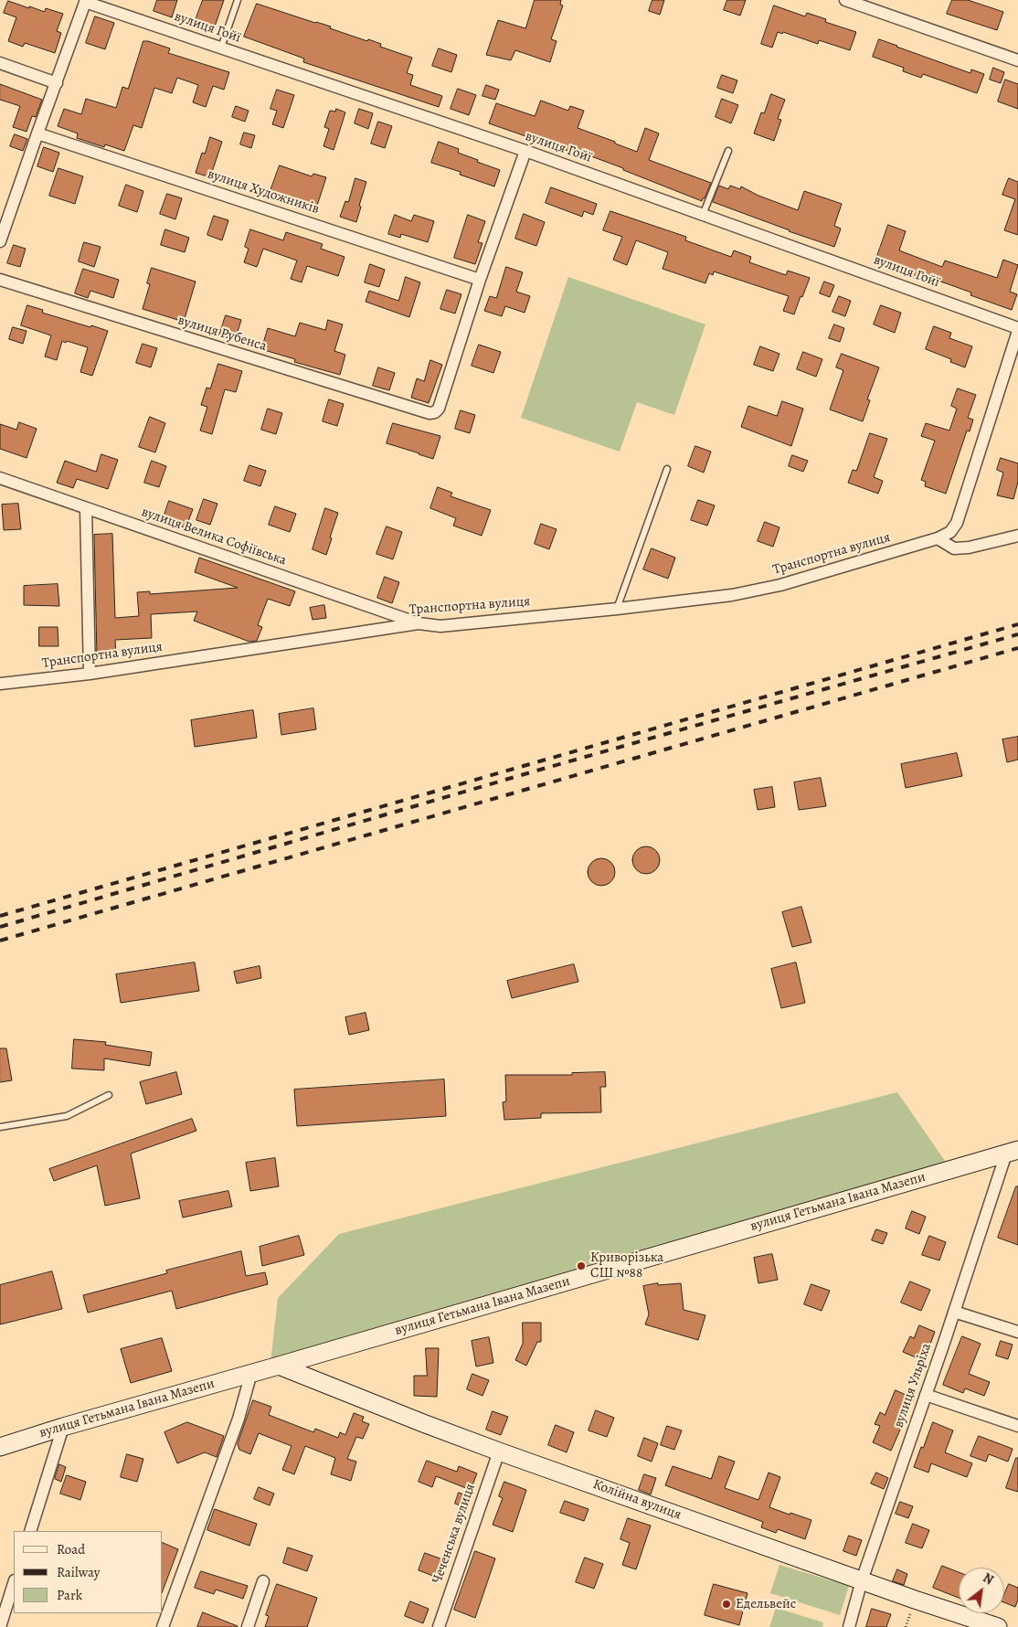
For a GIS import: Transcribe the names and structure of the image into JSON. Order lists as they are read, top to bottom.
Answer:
{
  "streets": {
    "main road": ["вулиця Гетьмана Івана Мазепи", "Колійна вулиця"],
    "street": [
      "вулиця Гойї",
      "вулиця Художників",
      "вулиця Рубенса",
      "вулиця Велика Софіївська",
      "Транспортна вулиця",
      "вулиця Ульріха",
      "Чеченська вулиця"
    ]
  },
  "crossings": [
    ["вулиця Гойї", "Транспортна вулиця"],
    ["вулиця Художників", "вулиця Рубенса"],
    ["вулиця Велика Софіївська", "Транспортна вулиця"],
    ["вулиця Гетьмана Івана Мазепи", "вулиця Ульріха"],
    ["вулиця Гетьмана Івана Мазепи", "Колійна вулиця"],
    ["вулиця Ульріха", "Колійна вулиця"],
    ["Колійна вулиця", "Чеченська вулиця"]
  ],
  "places": ["Криворізька СШ №88", "Едельвейс"],
  "legend": ["Road", "Railway", "Park"],
  "north": "top right"
}
